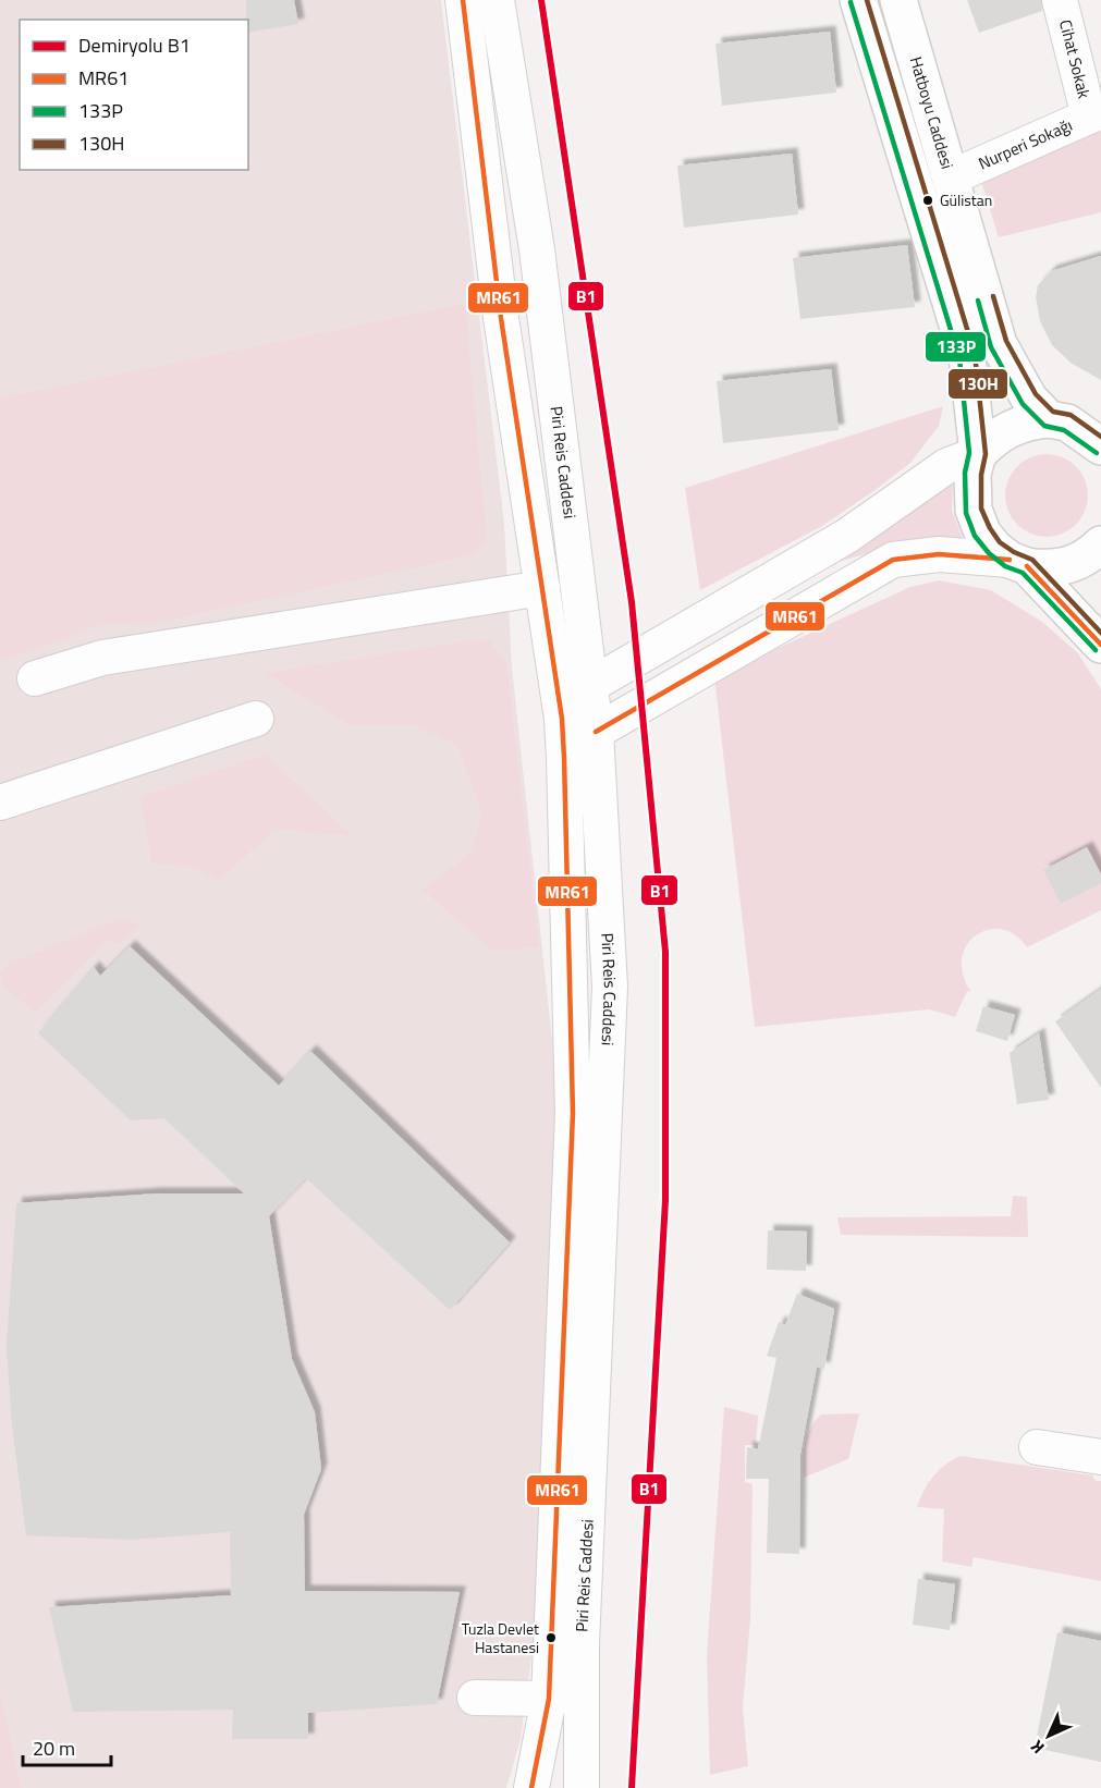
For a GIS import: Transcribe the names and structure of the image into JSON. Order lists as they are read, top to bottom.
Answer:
{
  "streets": {
    "main road": ["Hatboyu Caddesi"],
    "street": ["Cihat Sokak", "Nurperi Sokağı", "Piri Reis Caddesi"]
  },
  "crossings": [
    ["Cihat Sokak", "Nurperi Sokağı"],
    ["Hatboyu Caddesi", "Nurperi Sokağı"]
  ],
  "places": ["Gülistan", "Tuzla Devlet Hastanesi"],
  "lines": [
    "rail line B1",
    "transit line MR61",
    "transit line 130H",
    "transit line 133P"
  ],
  "legend": [
    "Demiryolu B1",
    "MR61",
    "133P",
    "130H"
  ],
  "scale_bar": "20 m",
  "north": "bottom left"
}
